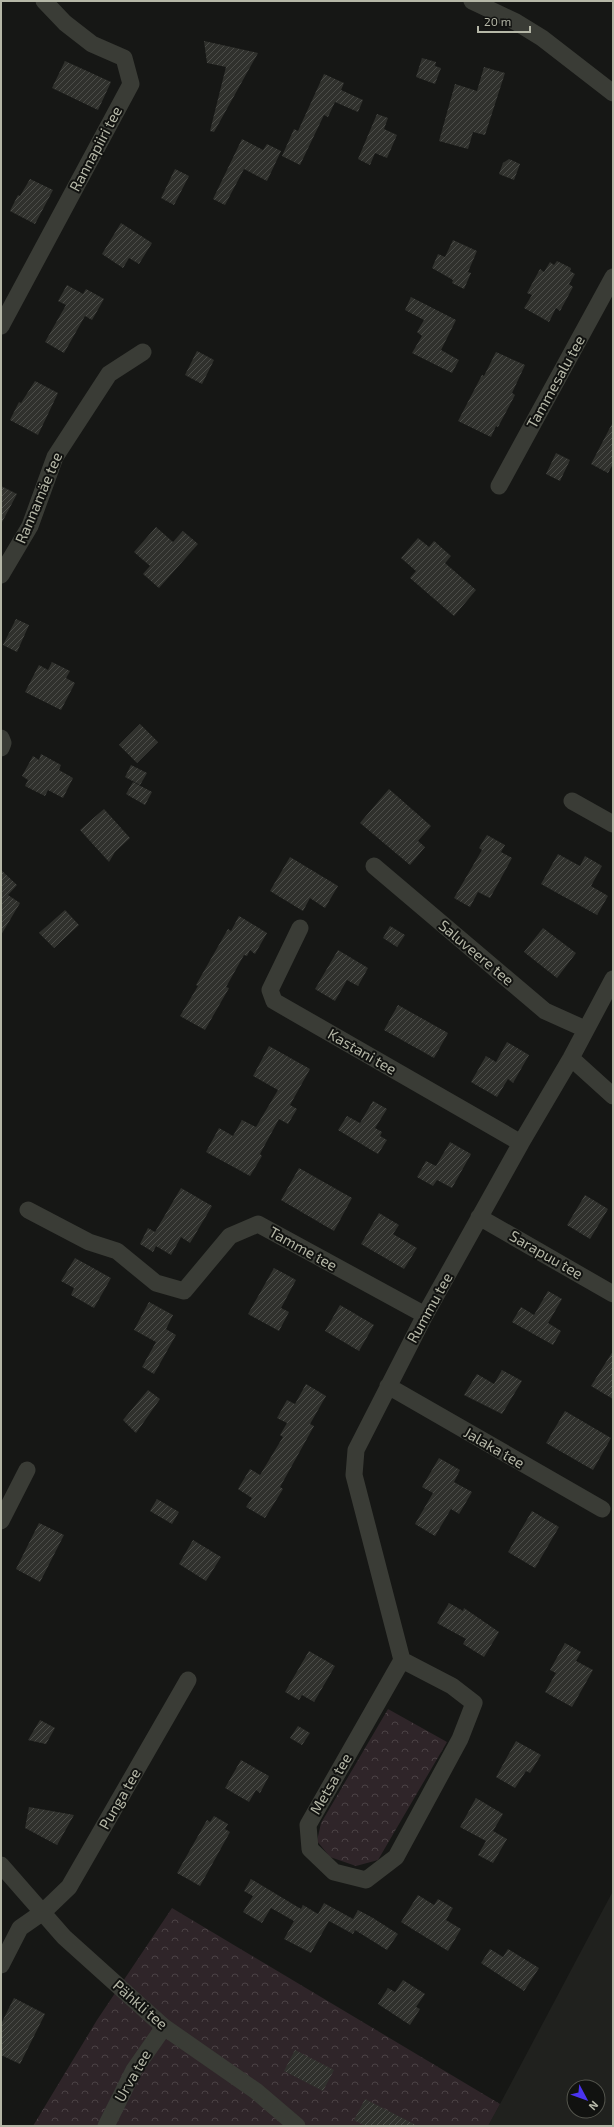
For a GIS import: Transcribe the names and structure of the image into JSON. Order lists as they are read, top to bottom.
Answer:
{
  "streets": {
    "street": [
      "Rannapiiri tee",
      "Tammesalu tee",
      "Rannamäe tee",
      "Saluveere tee",
      "Kastani tee",
      "Tamme tee",
      "Sarapuu tee",
      "Rummu tee",
      "Jalaka tee",
      "Metsa tee",
      "Punga tee",
      "Pähkli tee",
      "Urva tee"
    ]
  },
  "crossings": [
    ["Saluveere tee", "Rummu tee"],
    ["Kastani tee", "Rummu tee"],
    ["Tamme tee", "Rummu tee"],
    ["Sarapuu tee", "Rummu tee"],
    ["Rummu tee", "Jalaka tee"],
    ["Rummu tee", "Metsa tee"],
    ["Punga tee", "Pähkli tee"],
    ["Pähkli tee", "Urva tee"]
  ],
  "scale_bar": "20 m",
  "north": "bottom right"
}
